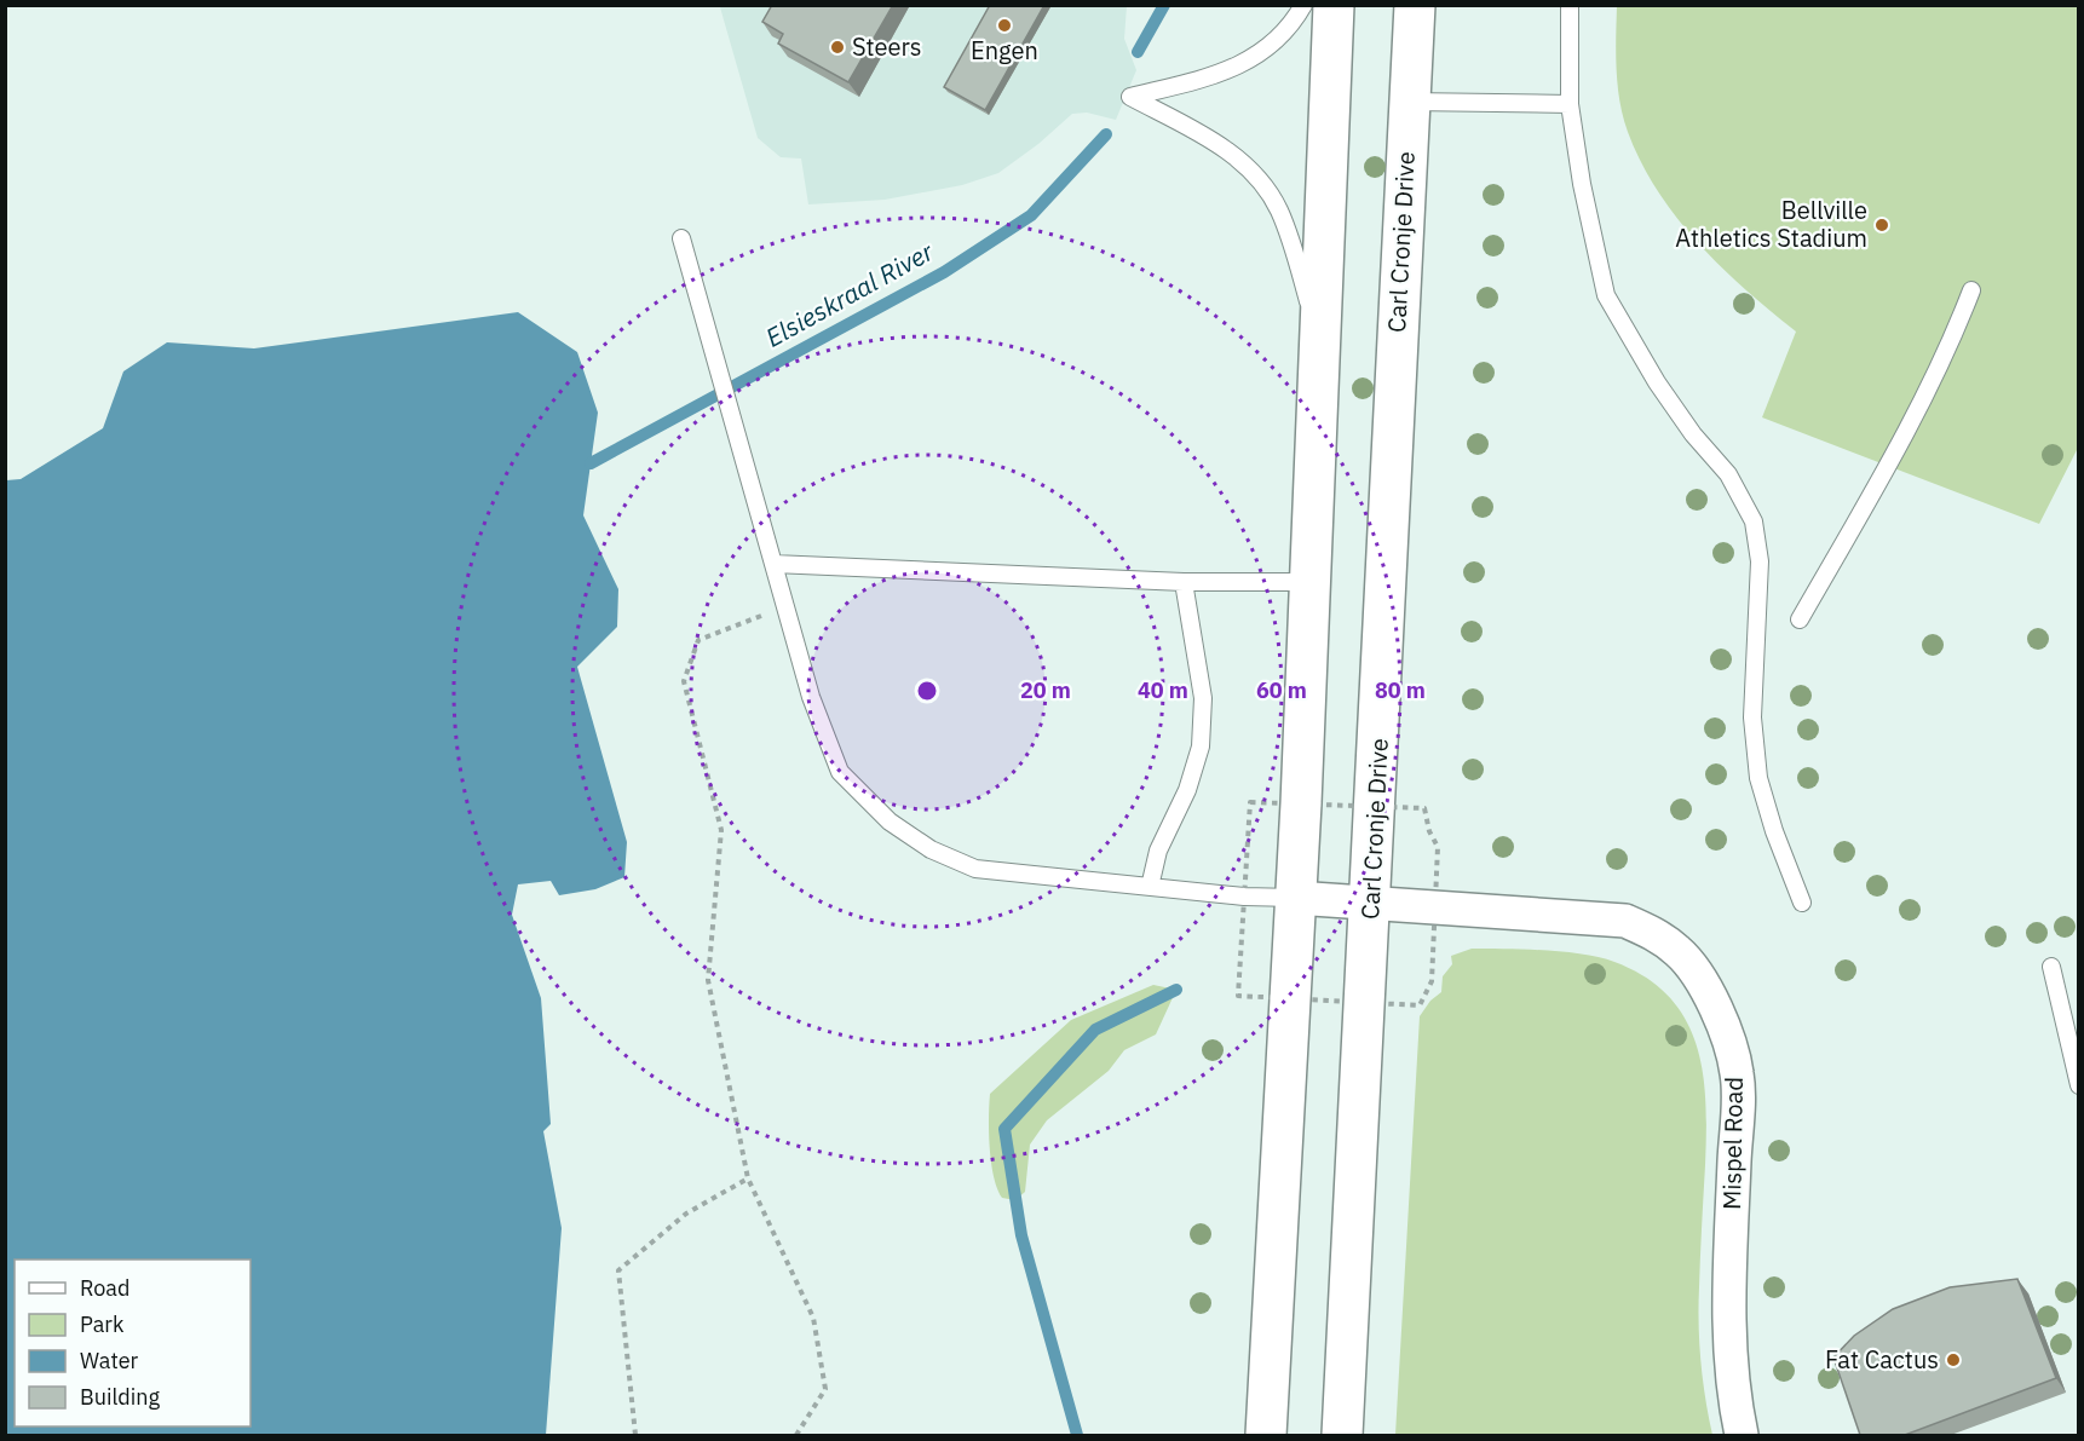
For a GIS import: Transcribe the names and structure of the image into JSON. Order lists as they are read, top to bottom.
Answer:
{
  "streets": {
    "main road": ["Carl Cronje Drive"],
    "street": ["Mispel Road"]
  },
  "crossings": [
    ["Carl Cronje Drive", "Mispel Road"]
  ],
  "water": ["Elsieskraal River"],
  "places": [
    "Engen",
    "Steers",
    "Bellville Athletics Stadium",
    "Fat Cactus"
  ],
  "legend": [
    "Road",
    "Park",
    "Water",
    "Building"
  ],
  "rings": [
    "20 m",
    "40 m",
    "60 m",
    "80 m"
  ]
}
